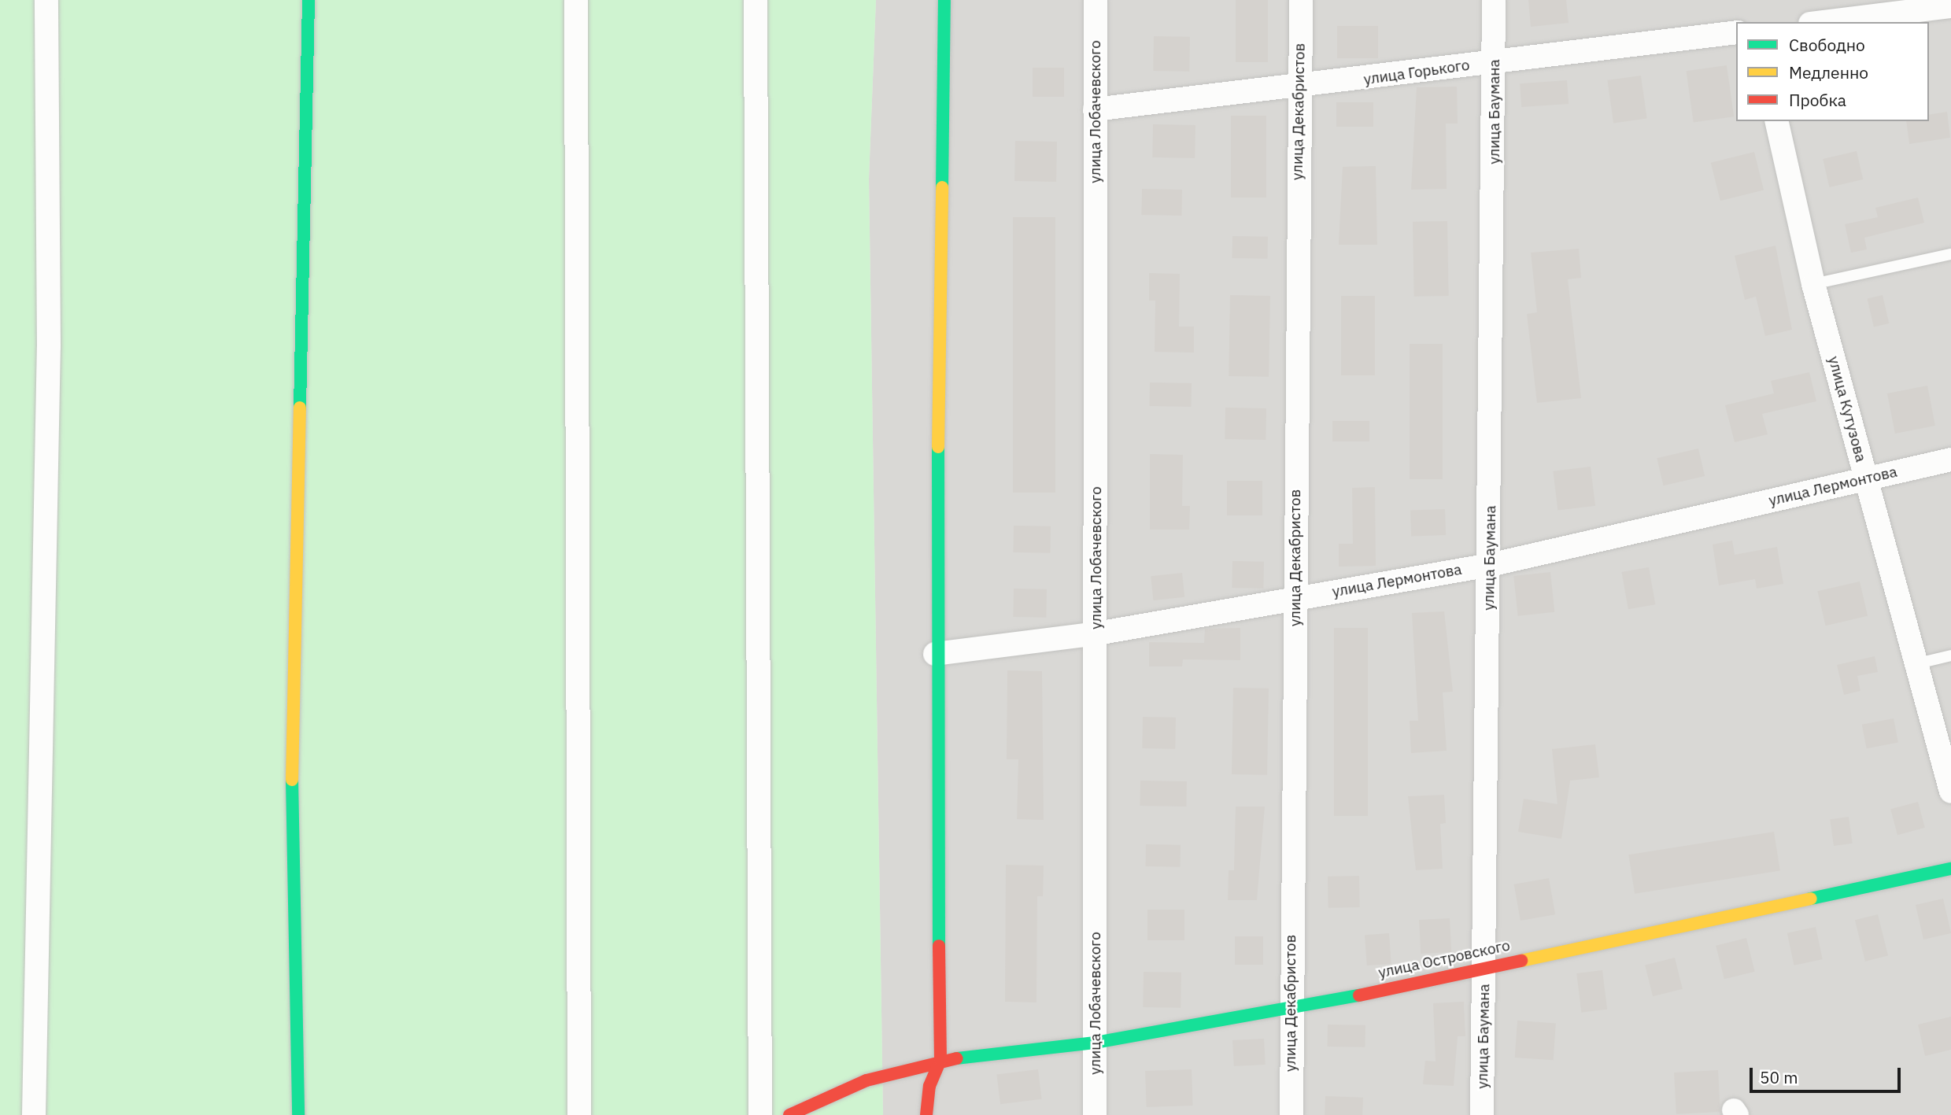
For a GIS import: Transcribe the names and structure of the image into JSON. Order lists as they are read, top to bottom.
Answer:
{
  "streets": {
    "street": [
      "улица Горького",
      "улица Лобачевского",
      "улица Декабристов",
      "улица Баумана",
      "улица Кутузова",
      "улица Лермонтова",
      "улица Островского"
    ]
  },
  "crossings": [
    ["улица Горького", "улица Лобачевского"],
    ["улица Горького", "улица Декабристов"],
    ["улица Горького", "улица Баумана"],
    ["улица Лобачевского", "улица Лермонтова"],
    ["улица Лобачевского", "улица Островского"],
    ["улица Декабристов", "улица Лермонтова"],
    ["улица Декабристов", "улица Островского"],
    ["улица Баумана", "улица Лермонтова"],
    ["улица Баумана", "улица Островского"],
    ["улица Кутузова", "улица Лермонтова"]
  ],
  "legend": ["Свободно", "Медленно", "Пробка"],
  "scale_bar": "50 m"
}
